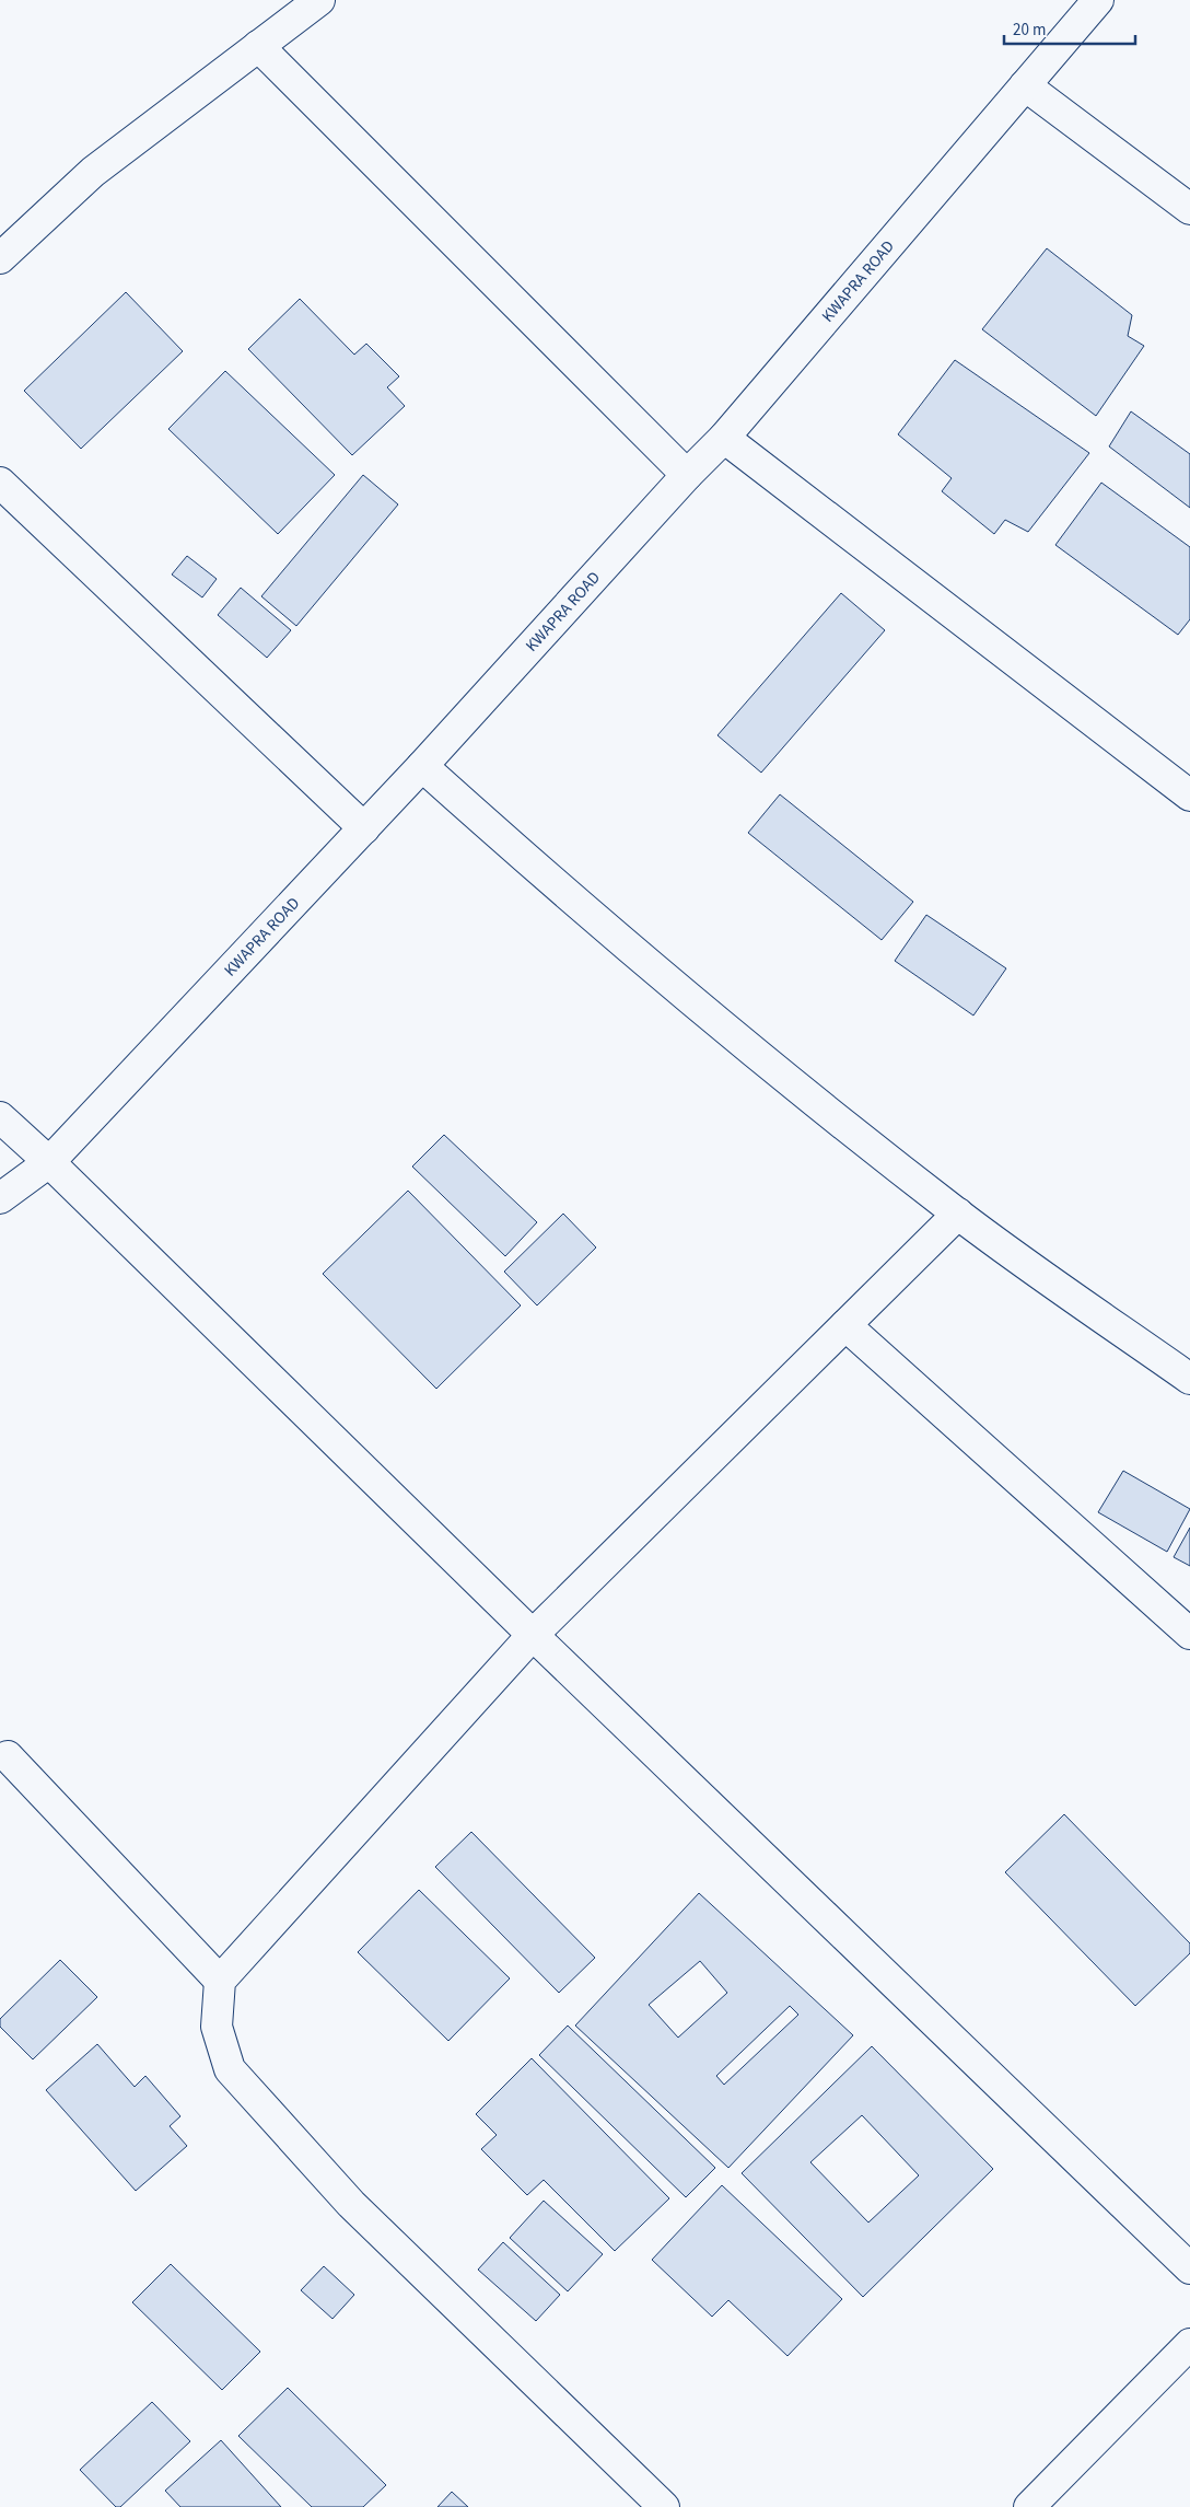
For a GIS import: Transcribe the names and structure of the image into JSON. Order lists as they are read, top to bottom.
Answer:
{
  "streets": {
    "street": ["KWAPRA ROAD"]
  },
  "scale_bar": "20 m"
}
